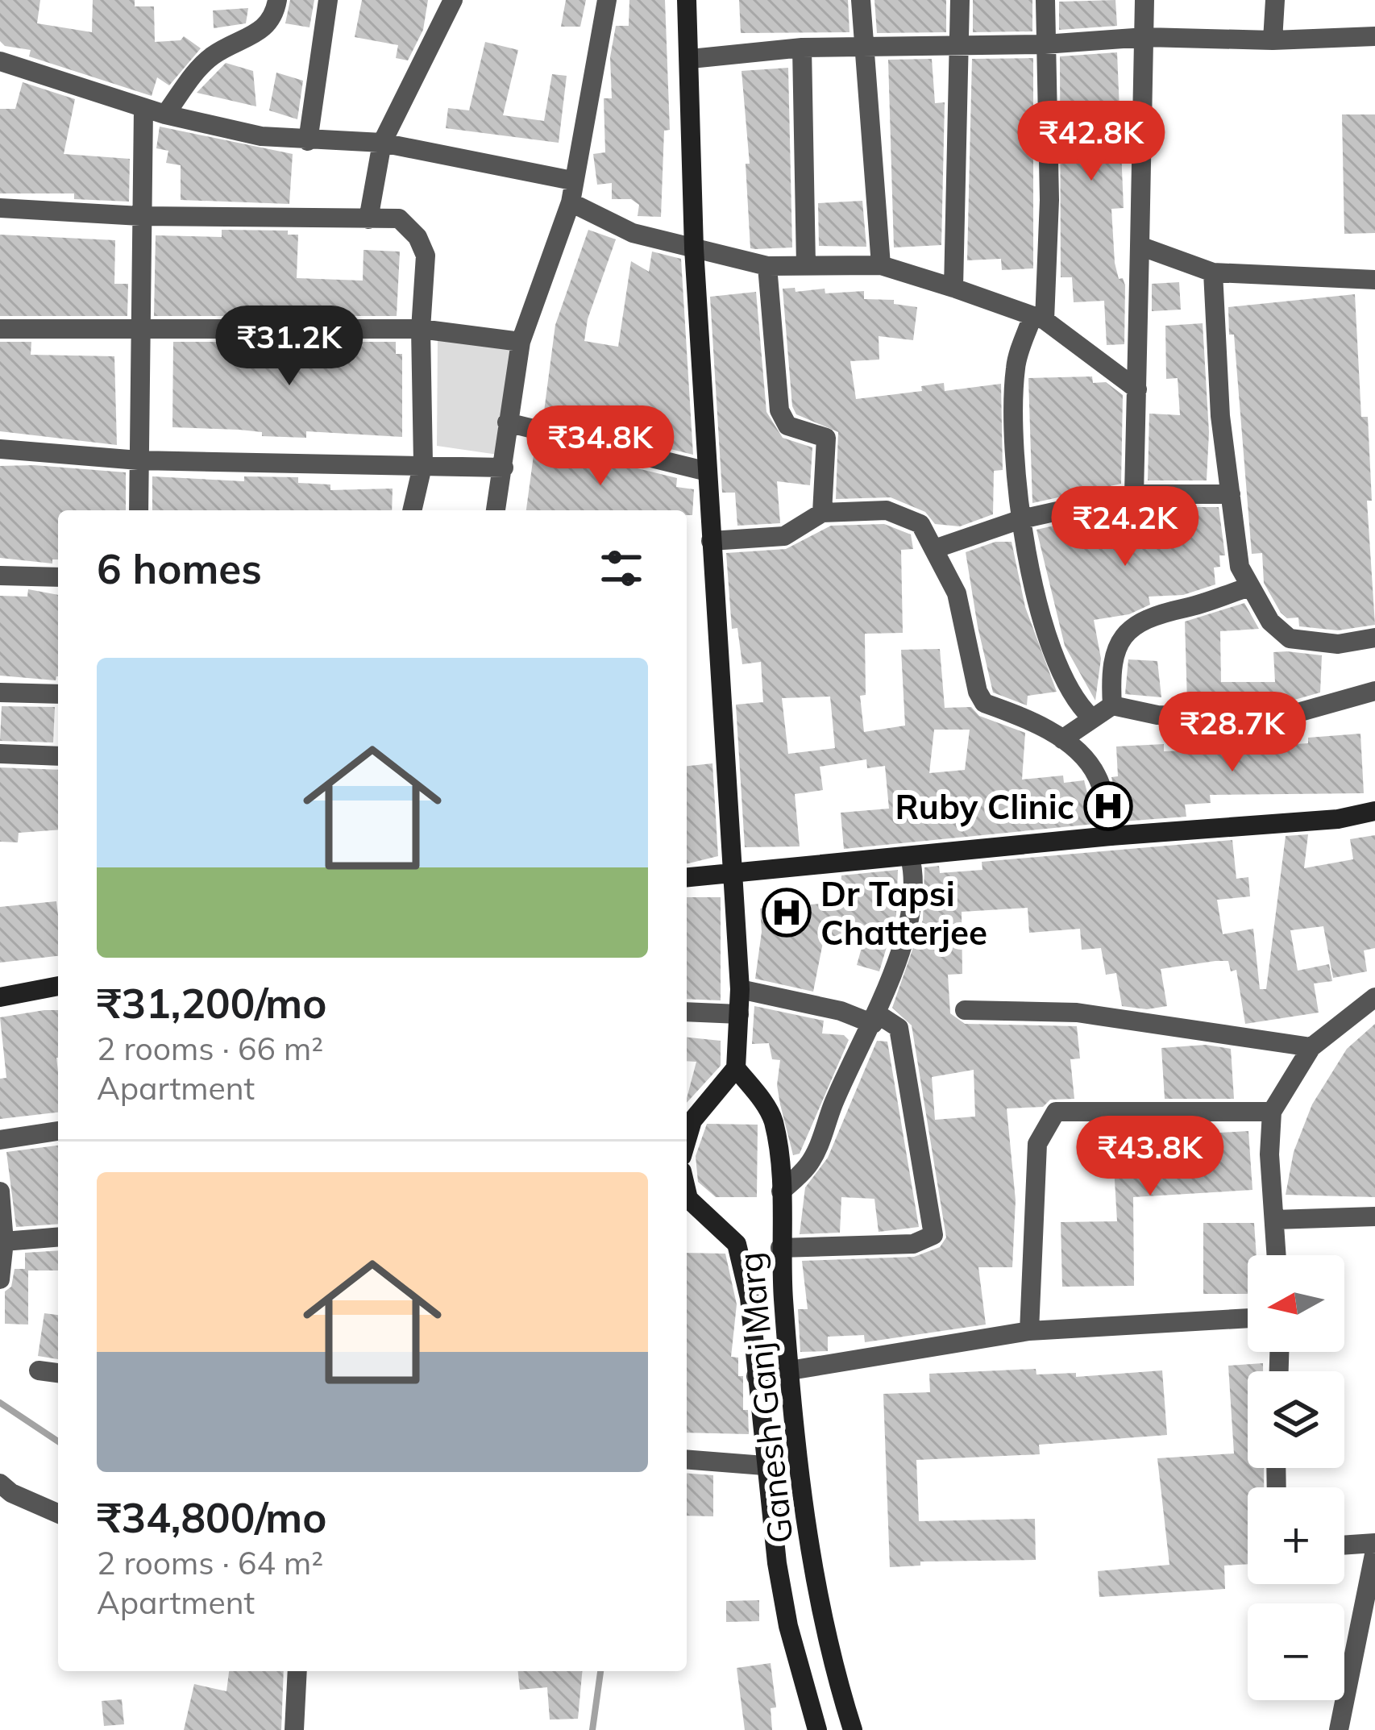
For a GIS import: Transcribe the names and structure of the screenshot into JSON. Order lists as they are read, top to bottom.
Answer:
{
  "streets": {
    "main road": ["Ganesh Ganj Marg"]
  },
  "places": {
    "hospital": ["Ruby Clinic", "Dr Tapsi Chatterjee"]
  },
  "north": "left",
  "page": {
    "price": [
      "₹42.8K",
      "₹31.2K",
      "₹34.8K",
      "₹24.2K",
      "₹28.7K",
      "₹43.8K"
    ],
    "heading": "6 homes",
    "list": [
      {
        "name": "₹31,200/mo",
        "note": "2 rooms · 66 m² · Apartment"
      },
      {
        "name": "₹34,800/mo",
        "note": "2 rooms · 64 m² · Apartment"
      }
    ],
    "map_buttons": ["+", "−"]
  }
}
